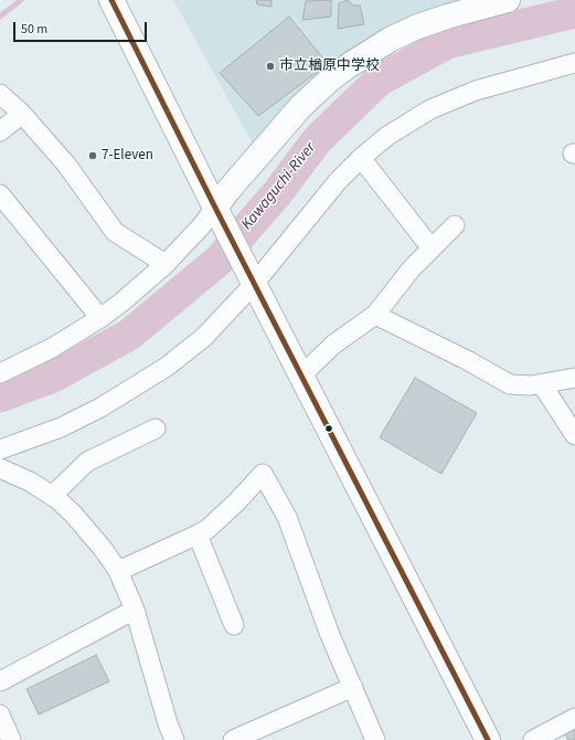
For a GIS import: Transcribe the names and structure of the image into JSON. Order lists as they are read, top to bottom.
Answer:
{
  "water": ["Kawaguchi-River"],
  "places": ["市立楢原中学校", "7-Eleven"],
  "scale_bar": "50 m"
}
